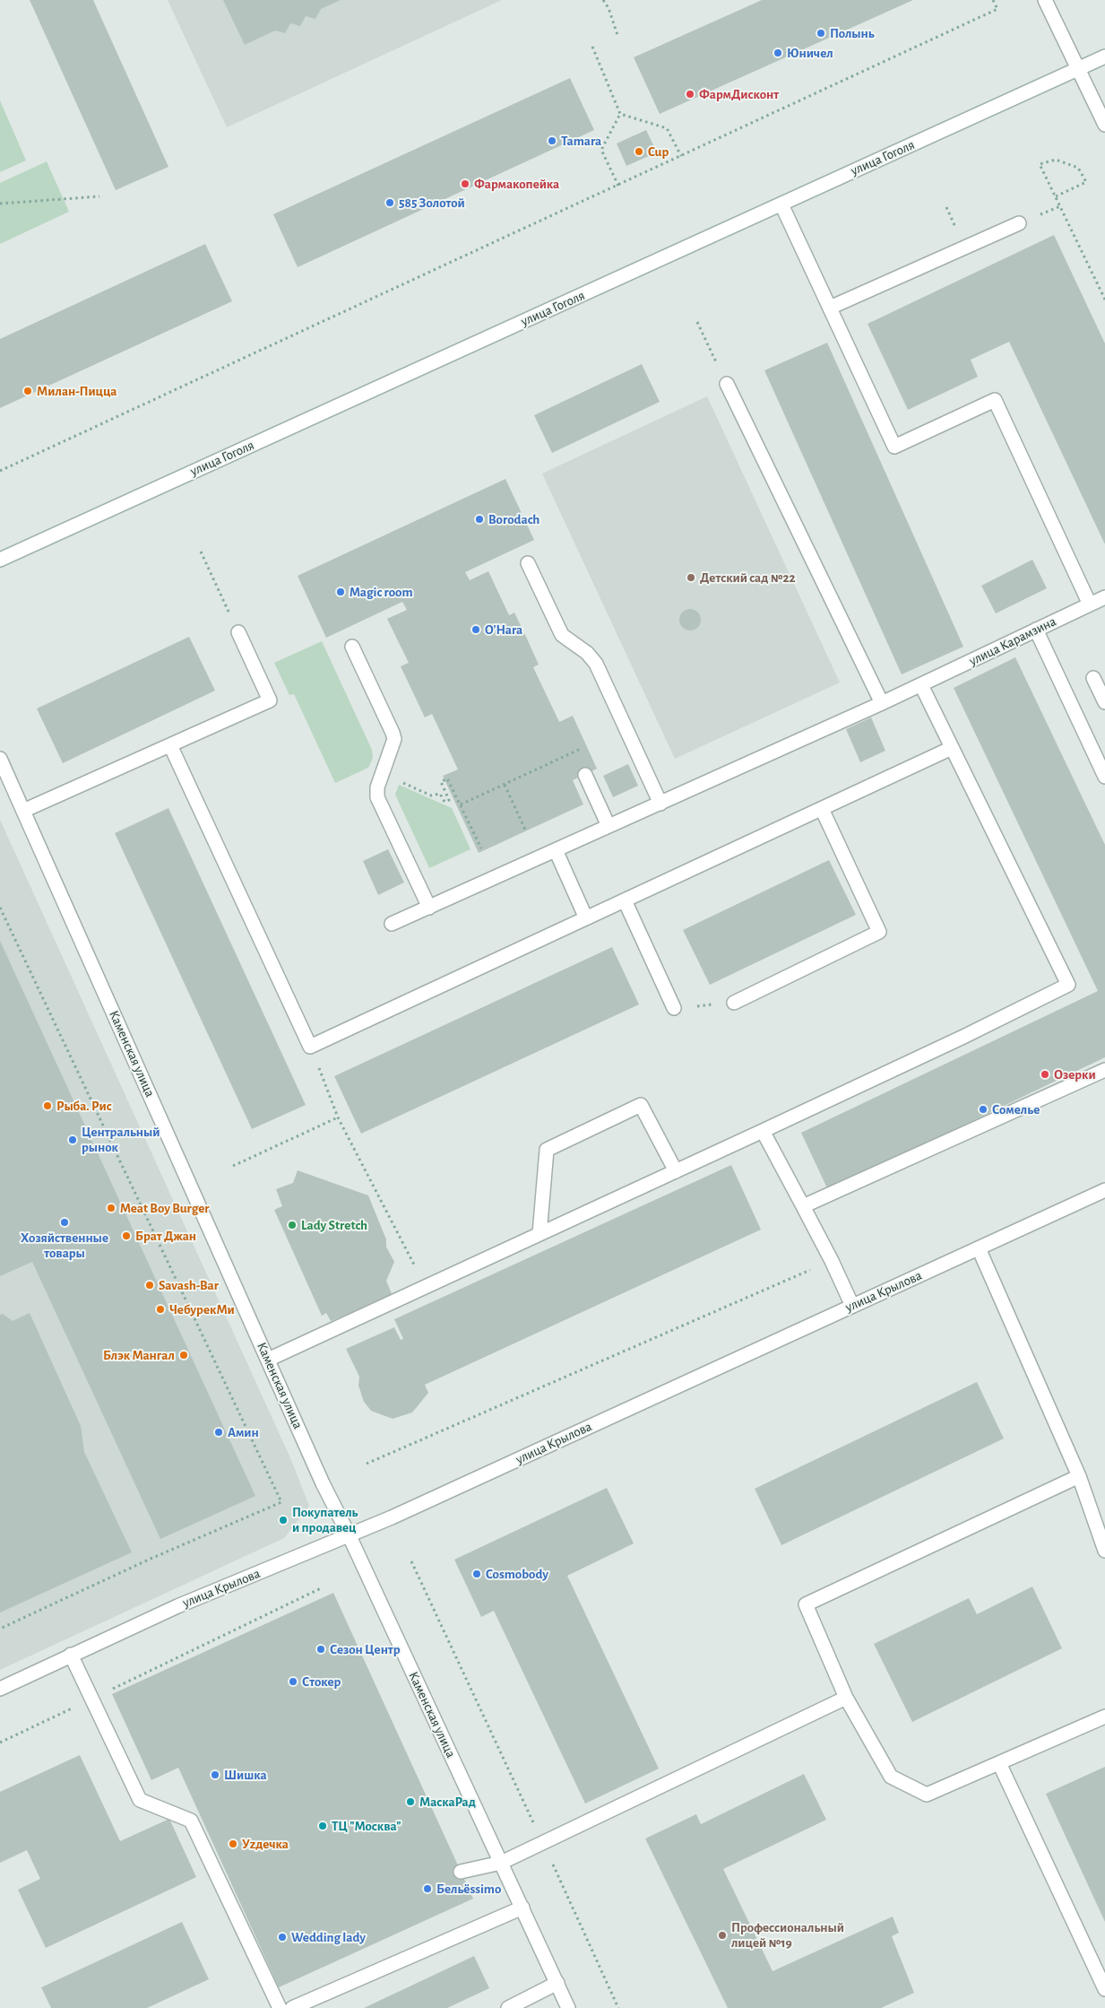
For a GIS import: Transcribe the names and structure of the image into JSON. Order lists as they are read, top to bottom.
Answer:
{
  "streets": {
    "street": [
      "улица Гоголя",
      "улица Карамзина",
      "Каменская улица",
      "улица Крылова"
    ]
  },
  "crossings": [
    ["Каменская улица", "улица Крылова"]
  ],
  "places": [
    "Полынь",
    "Юничел",
    "ФармДисконт",
    "Tamara",
    "Cup",
    "Фармакопейка",
    "585 Золотой",
    "Милан-Пицца",
    "Borodach",
    "Детский сад №22",
    "Magic room",
    "O'Hara",
    "Озерки",
    "Рыба. Рис",
    "Сомелье",
    "Центральный рынок",
    "Meat Boy Burger",
    "Хозяйственные товары",
    "Lady Stretch",
    "Брат Джан",
    "Savash-Bar",
    "ЧебурекМи",
    "Блэк Мангал",
    "Амин",
    "Покупатель и продавец",
    "Cosmobody",
    "Сезон Центр",
    "Стокер",
    "Шишка",
    "МаскаРад",
    "ТЦ \"Москва\"",
    "Уzдечка",
    "Бельёssimo",
    "Профессиональный лицей №19",
    "Wedding lady"
  ]
}
